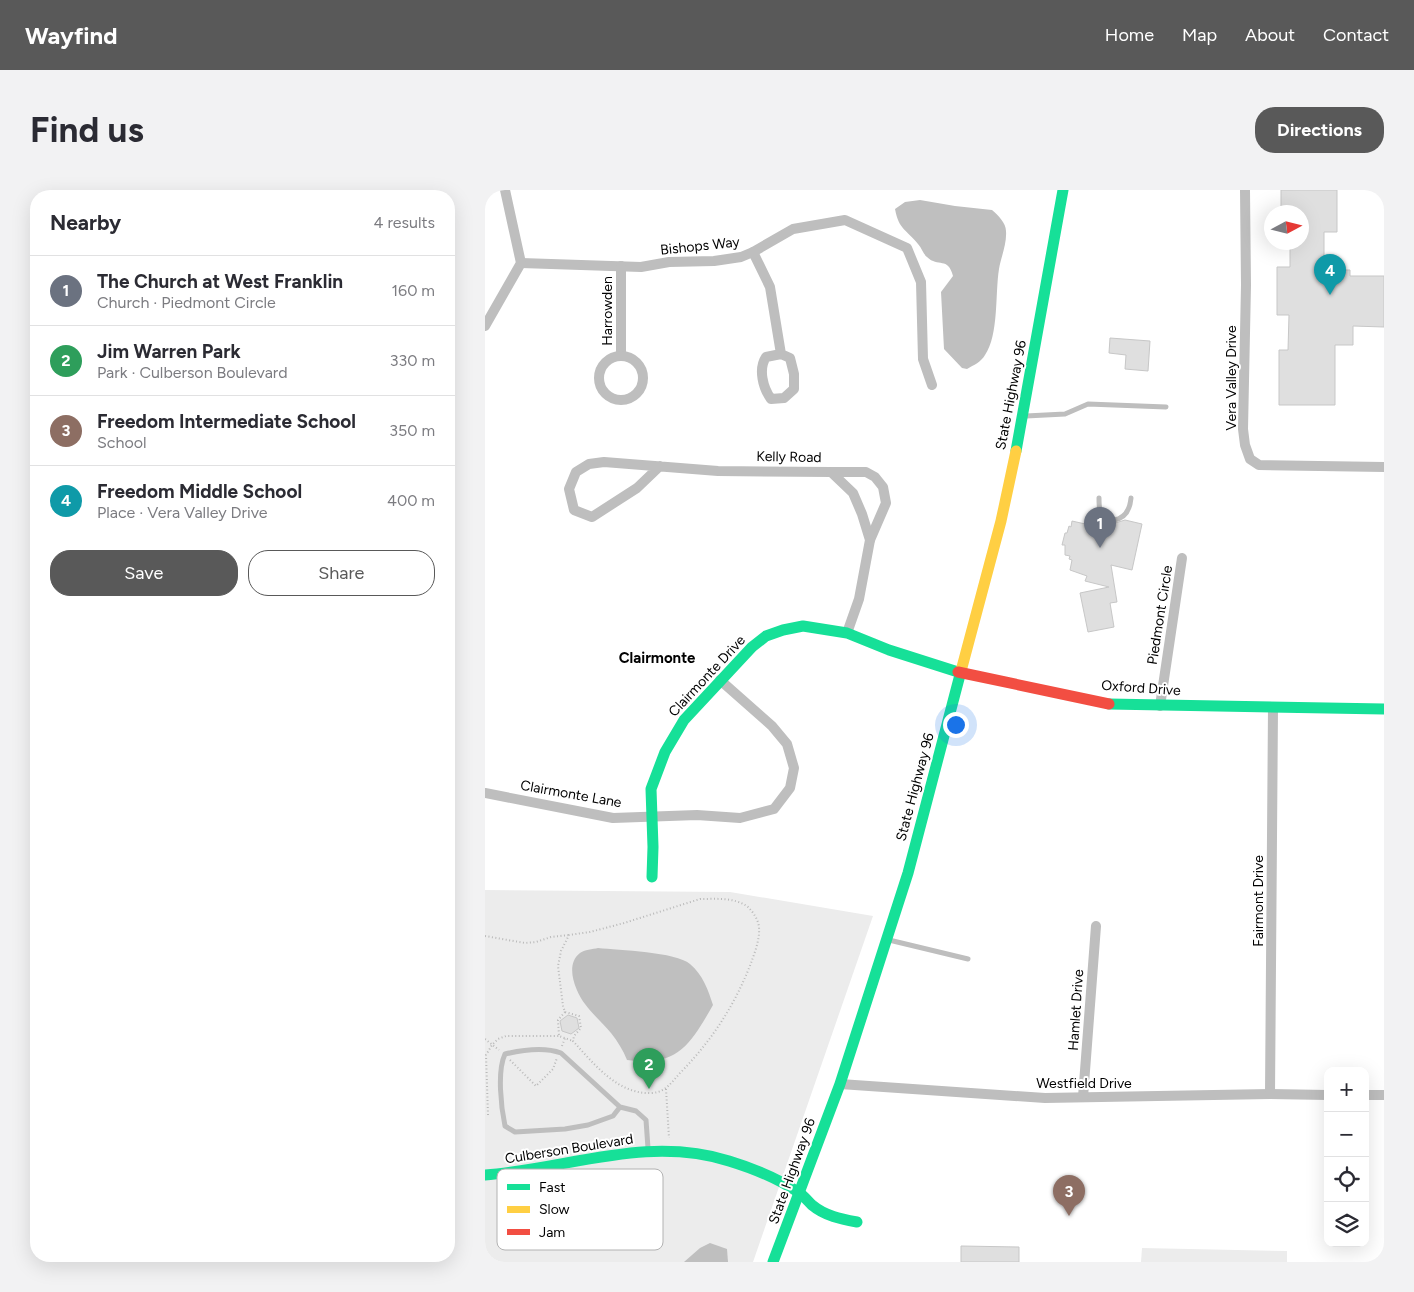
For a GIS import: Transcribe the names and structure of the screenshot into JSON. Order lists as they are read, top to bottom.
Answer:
{
  "streets": {
    "street": [
      "Bishops Way",
      "Harrowden",
      "Vera Valley Drive",
      "State Highway 96",
      "Kelly Road",
      "Piedmont Circle",
      "Clairmonte Drive",
      "Oxford Drive",
      "Clairmonte Lane",
      "Fairmont Drive",
      "Hamlet Drive",
      "Westfield Drive",
      "Culberson Boulevard"
    ]
  },
  "crossings": [
    ["Bishops Way", "Harrowden"],
    ["State Highway 96", "Oxford Drive"],
    ["State Highway 96", "Westfield Drive"],
    ["State Highway 96", "Culberson Boulevard"],
    ["Kelly Road", "Clairmonte Drive"],
    ["Kelly Road", "Oxford Drive"],
    ["Piedmont Circle", "Oxford Drive"],
    ["Clairmonte Drive", "Oxford Drive"],
    ["Clairmonte Drive", "Clairmonte Lane"],
    ["Oxford Drive", "Fairmont Drive"],
    ["Fairmont Drive", "Westfield Drive"],
    ["Hamlet Drive", "Westfield Drive"]
  ],
  "districts": ["Clairmonte"],
  "legend": ["Fast", "Slow", "Jam"],
  "north": "right",
  "page": {
    "header": "Wayfind",
    "nav": [
      "Home",
      "Map",
      "About",
      "Contact"
    ],
    "buttons": [
      "Directions",
      ["Save", "Share"]
    ],
    "title": "Find us",
    "heading": ["Nearby", "4 results"],
    "pins": [
      "4",
      "1",
      "2",
      "3"
    ],
    "list": [
      {
        "mark": "1",
        "name": "The Church at West Franklin",
        "note": "Church · Piedmont Circle",
        "value": "160 m"
      },
      {
        "mark": "2",
        "name": "Jim Warren Park",
        "note": "Park · Culberson Boulevard",
        "value": "330 m"
      },
      {
        "mark": "3",
        "name": "Freedom Intermediate School",
        "note": "School",
        "value": "350 m"
      },
      {
        "mark": "4",
        "name": "Freedom Middle School",
        "note": "Place · Vera Valley Drive",
        "value": "400 m"
      }
    ],
    "map_buttons": ["+", "−"]
  }
}
